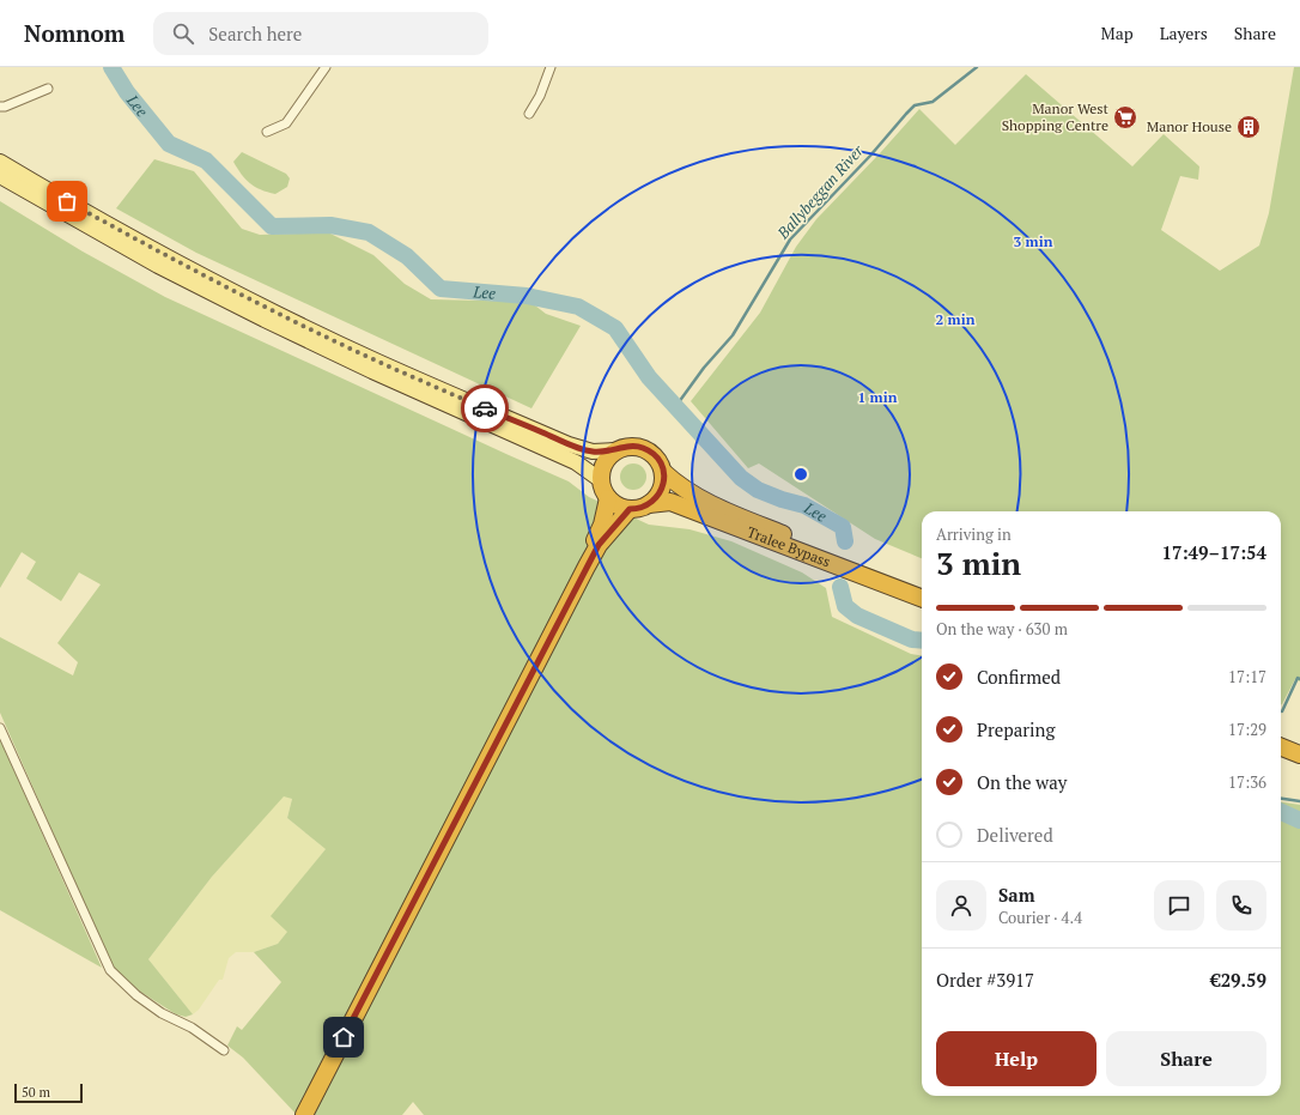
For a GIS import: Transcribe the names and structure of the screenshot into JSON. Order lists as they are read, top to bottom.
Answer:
{
  "streets": {
    "highway": ["Tralee Bypass"]
  },
  "water": ["Lee", "Ballybeggan River"],
  "places": {
    "supermarket": ["Manor West Shopping Centre"],
    "building": ["Manor House"]
  },
  "scale_bar": "50 m",
  "page": {
    "header": "Nomnom",
    "search": "Search here",
    "nav": ["Map", "Layers", "Share"],
    "heading": ["3 min", "Arriving in", "17:49–17:54"],
    "panel": [
      "Sam",
      "Courier · 4.4",
      "Order #3917",
      "€29.59"
    ],
    "bar": "On the way · 630 m",
    "list": [
      ["Confirmed", "17:17"],
      ["Preparing", "17:29"],
      ["On the way", "17:36"],
      "Delivered"
    ],
    "buttons": ["Help", "Share"],
    "scale": "50 m"
  },
  "rings": ["3 min", "2 min", "1 min"]
}
